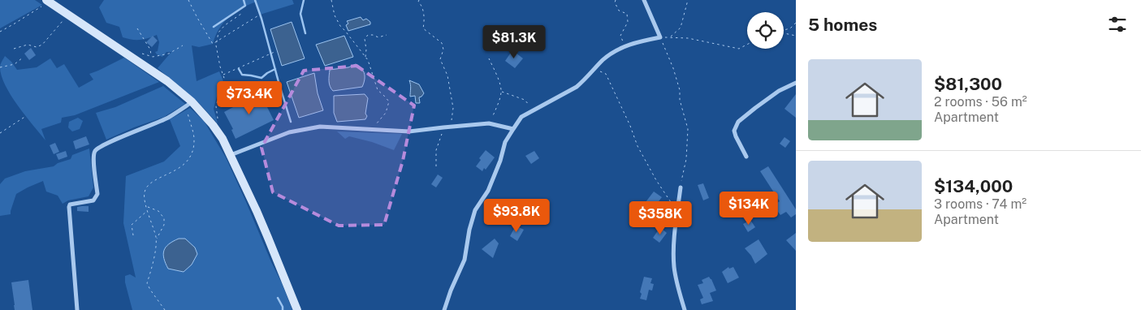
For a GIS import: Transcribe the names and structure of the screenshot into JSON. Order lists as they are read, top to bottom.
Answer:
{
  "page": {
    "heading": "5 homes",
    "price": [
      "$81.3K",
      "$73.4K",
      "$134K",
      "$93.8K",
      "$358K"
    ],
    "list": [
      {
        "name": "$81,300",
        "note": "2 rooms · 56 m² · Apartment"
      },
      {
        "name": "$134,000",
        "note": "3 rooms · 74 m² · Apartment"
      }
    ]
  }
}
